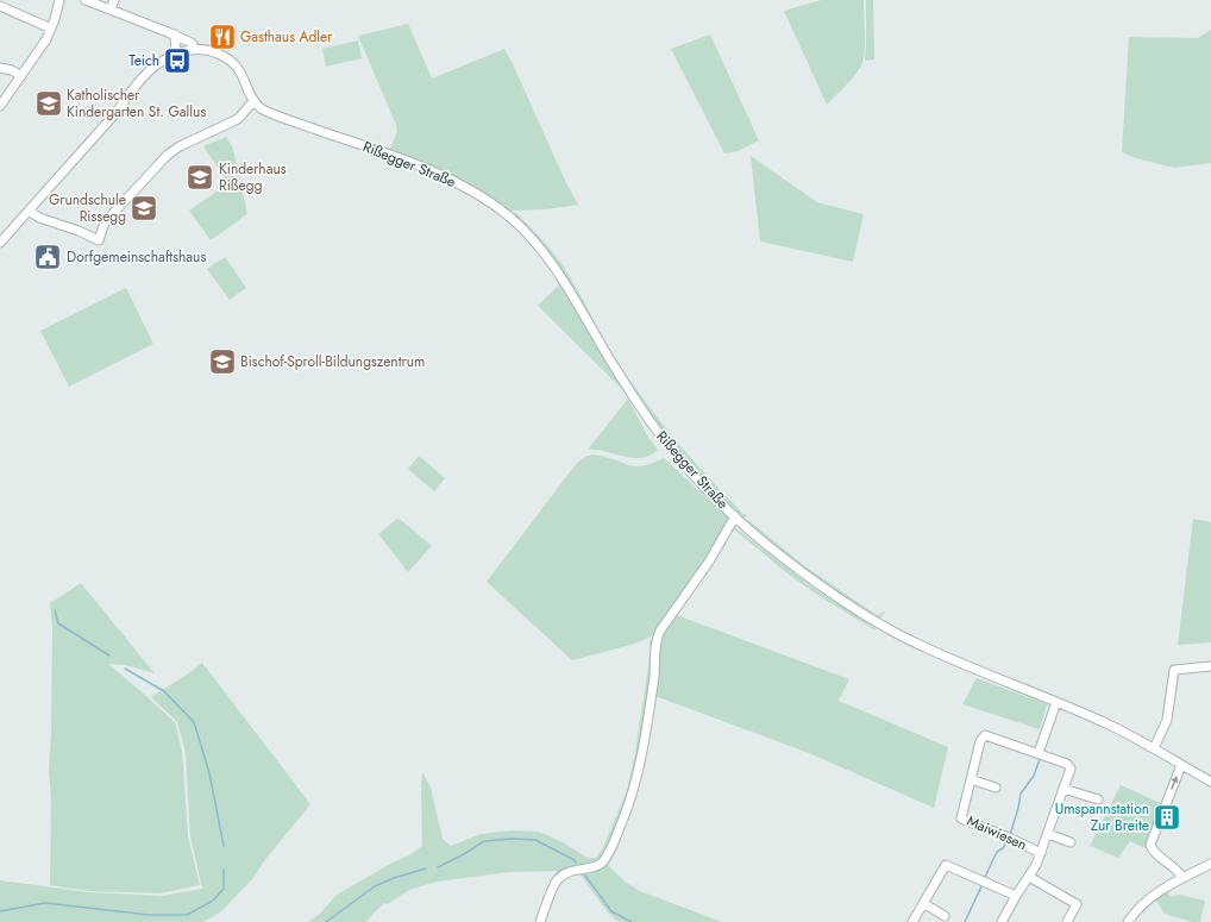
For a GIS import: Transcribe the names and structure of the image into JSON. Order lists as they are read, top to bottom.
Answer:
{
  "streets": {
    "street": ["Rißegger Straße", "Maiwiesen"]
  },
  "places": {
    "restaurant": ["Gasthaus Adler"],
    "bus stop": ["Teich"],
    "school or university": [
      "Katholischer Kindergarten St. Gallus",
      "Kinderhaus Rißegg",
      "Grundschule Rissegg",
      "Bischof-Sproll-Bildungszentrum"
    ],
    "public building": ["Dorfgemeinschaftshaus"],
    "building": ["Umspannstation Zur Breite"]
  }
}
